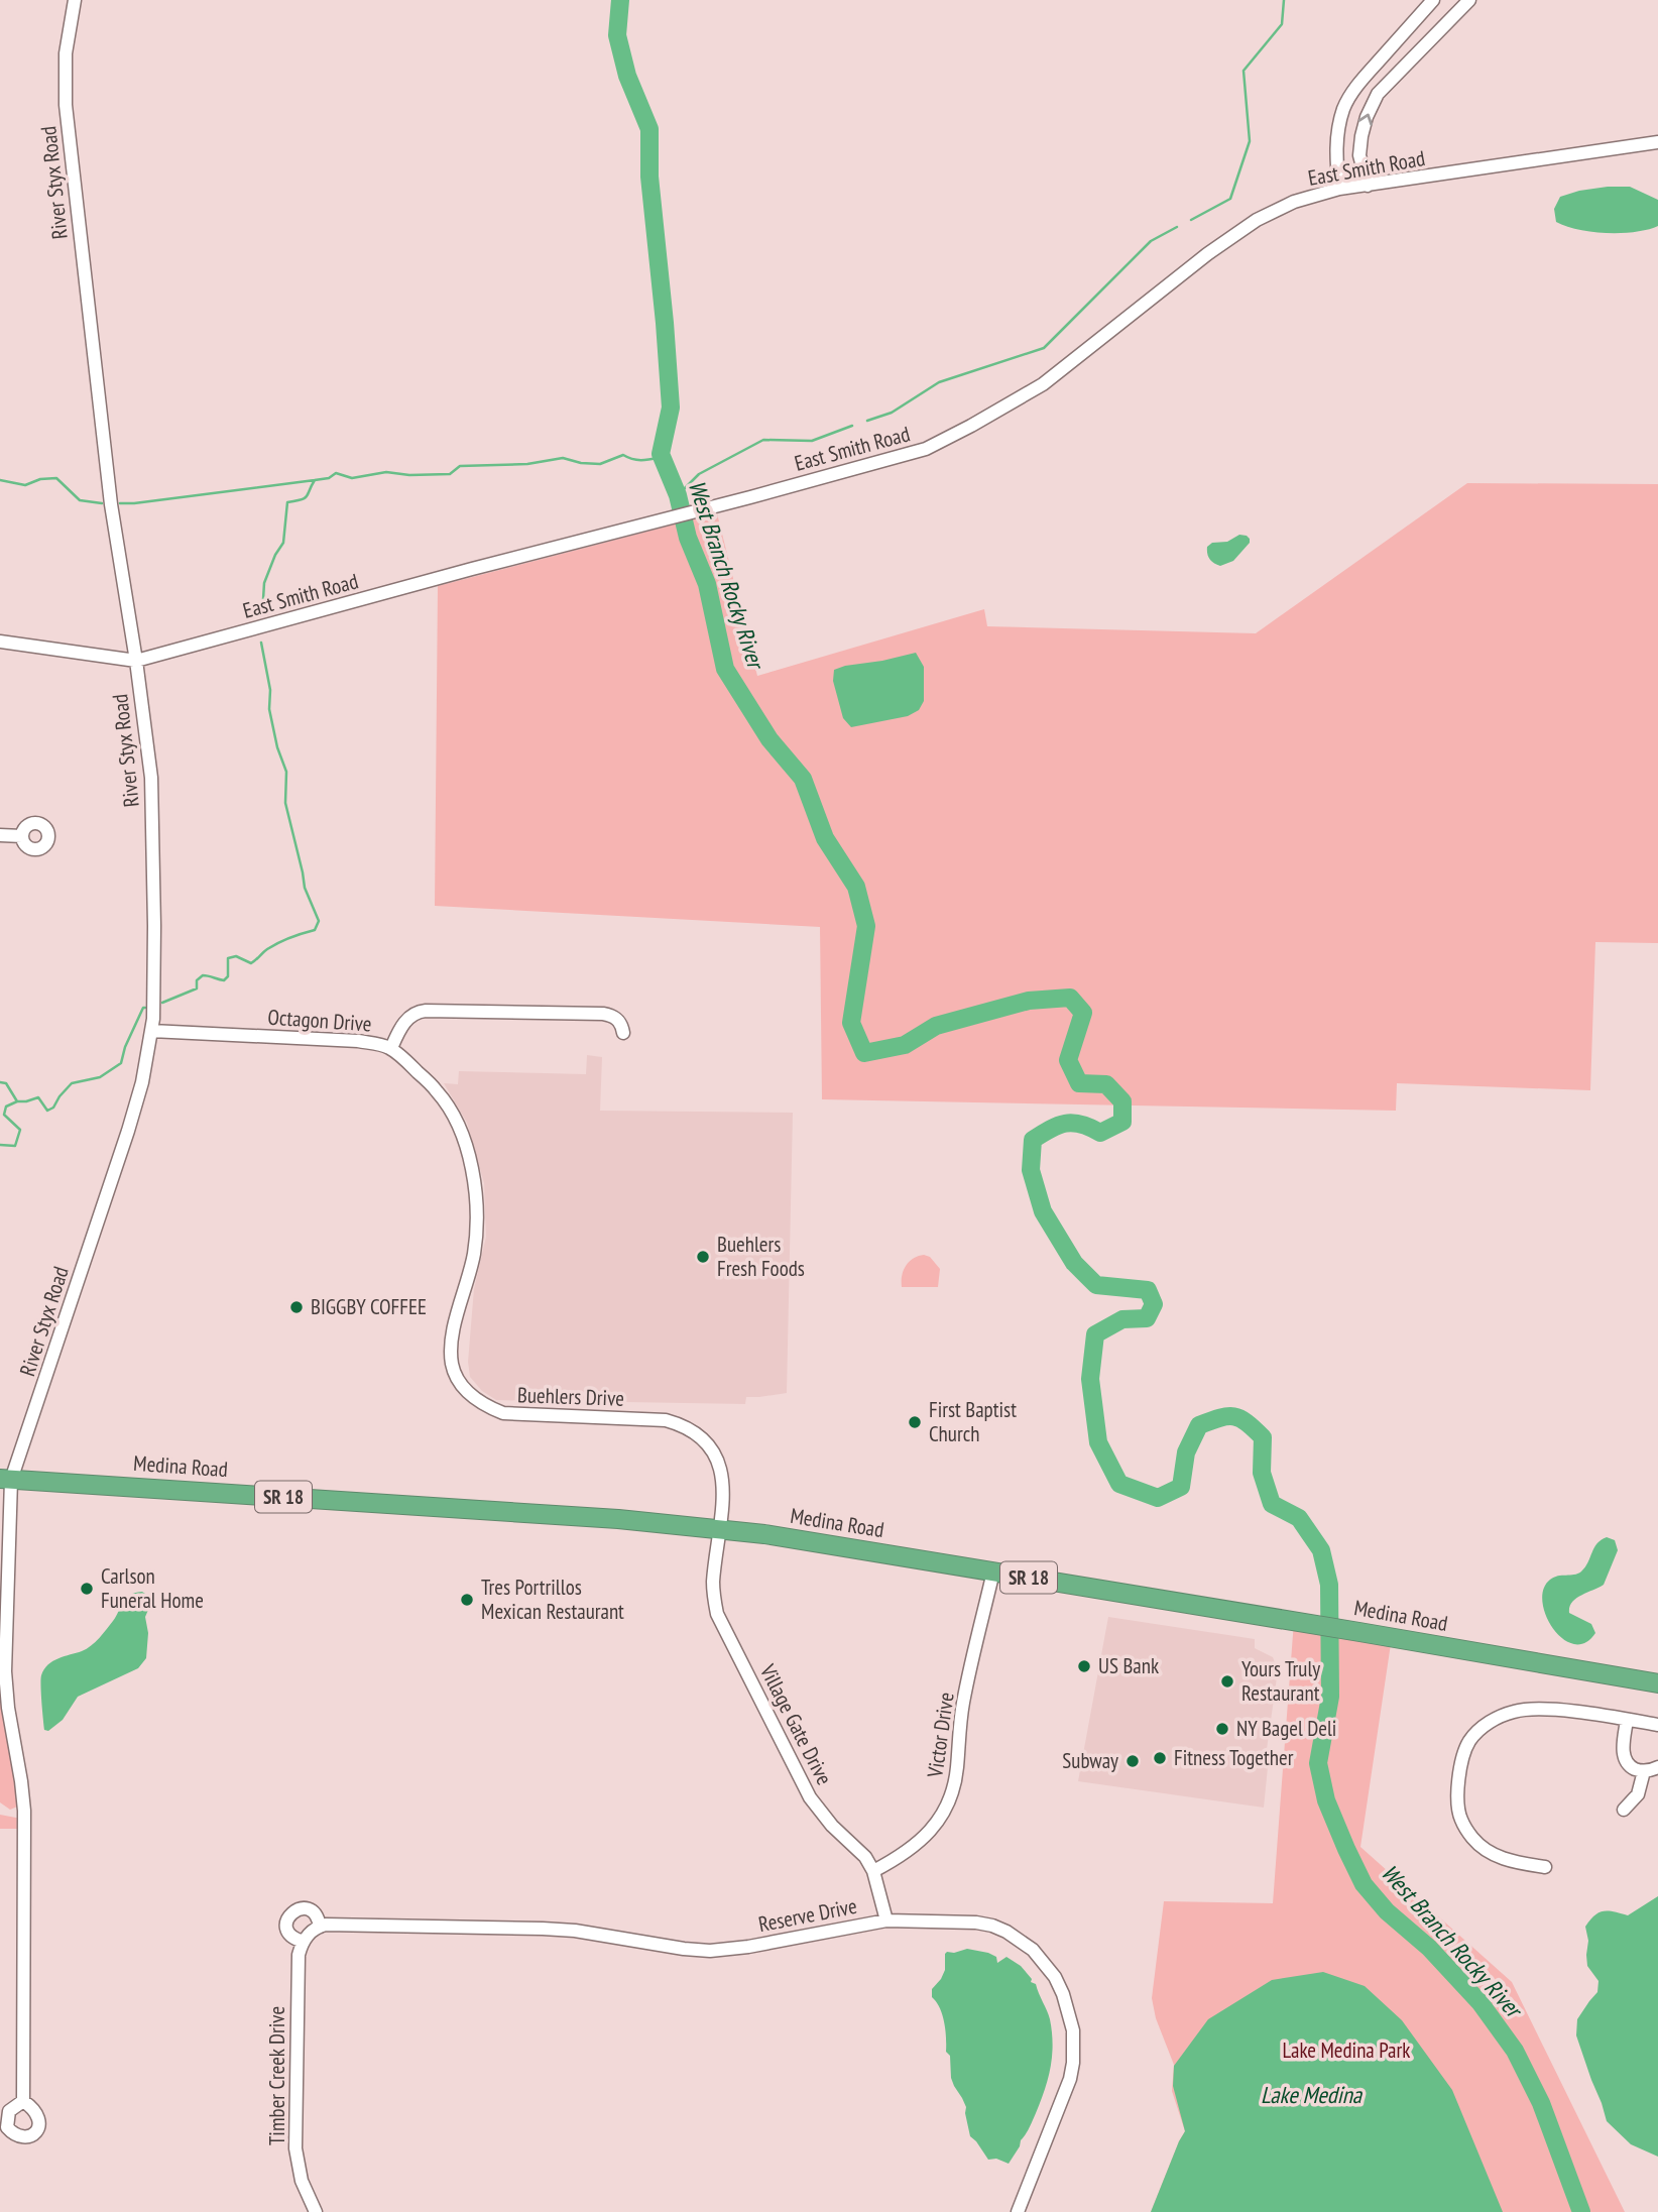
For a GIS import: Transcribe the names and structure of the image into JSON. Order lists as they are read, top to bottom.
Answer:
{
  "streets": {
    "highway": ["Medina Road", "SR 18"],
    "street": [
      "East Smith Road",
      "River Styx Road",
      "Octagon Drive",
      "Buehlers Drive",
      "Village Gate Drive",
      "Victor Drive",
      "Reserve Drive",
      "Timber Creek Drive"
    ]
  },
  "crossings": [
    ["East Smith Road", "River Styx Road"],
    ["River Styx Road", "Octagon Drive"],
    ["River Styx Road", "Medina Road"],
    ["Octagon Drive", "Buehlers Drive"],
    ["Buehlers Drive", "Medina Road"],
    ["Buehlers Drive", "Village Gate Drive"],
    ["Medina Road", "Village Gate Drive"],
    ["Medina Road", "Victor Drive"],
    ["Village Gate Drive", "Victor Drive"],
    ["Village Gate Drive", "Reserve Drive"],
    ["Reserve Drive", "Timber Creek Drive"]
  ],
  "water": ["West Branch Rocky River", "Lake Medina"],
  "parks": ["Lake Medina Park"],
  "places": [
    "Buehlers Fresh Foods",
    "BIGGBY COFFEE",
    "First Baptist Church",
    "Carlson Funeral Home",
    "Tres Portrillos Mexican Restaurant",
    "US Bank",
    "Yours Truly Restaurant",
    "NY Bagel Deli",
    "Fitness Together",
    "Subway"
  ]
}
